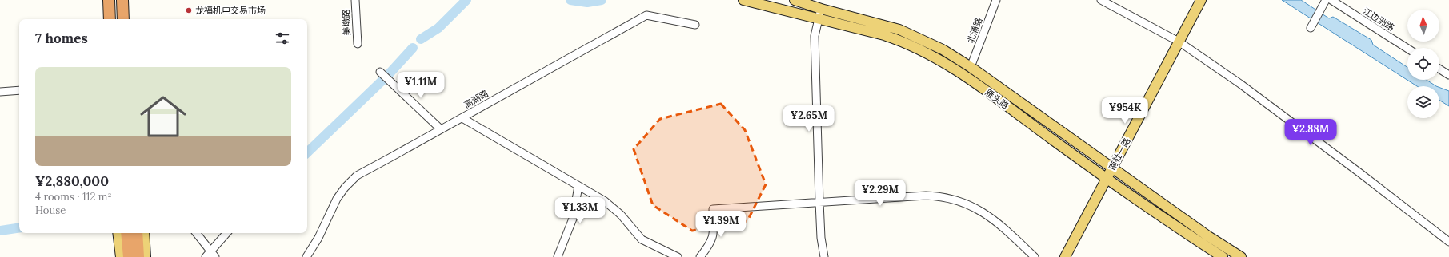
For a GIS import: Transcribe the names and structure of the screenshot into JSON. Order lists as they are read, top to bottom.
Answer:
{
  "streets": {
    "main road": ["雁头路", "南社一路"],
    "street": [
      "江边洲路",
      "美墩路",
      "北浦路",
      "高湖路"
    ]
  },
  "crossings": [
    ["北浦路", "雁头路"],
    ["雁头路", "南社一路"]
  ],
  "places": ["龙福机电交易市场"],
  "north": "top",
  "page": {
    "heading": "7 homes",
    "list": [
      {
        "name": "¥2,880,000",
        "note": "4 rooms · 112 m² · House"
      }
    ],
    "price": [
      "¥1.11M",
      "¥954K",
      "¥2.65M",
      "¥2.88M",
      "¥2.29M",
      "¥1.33M",
      "¥1.39M"
    ]
  }
}
